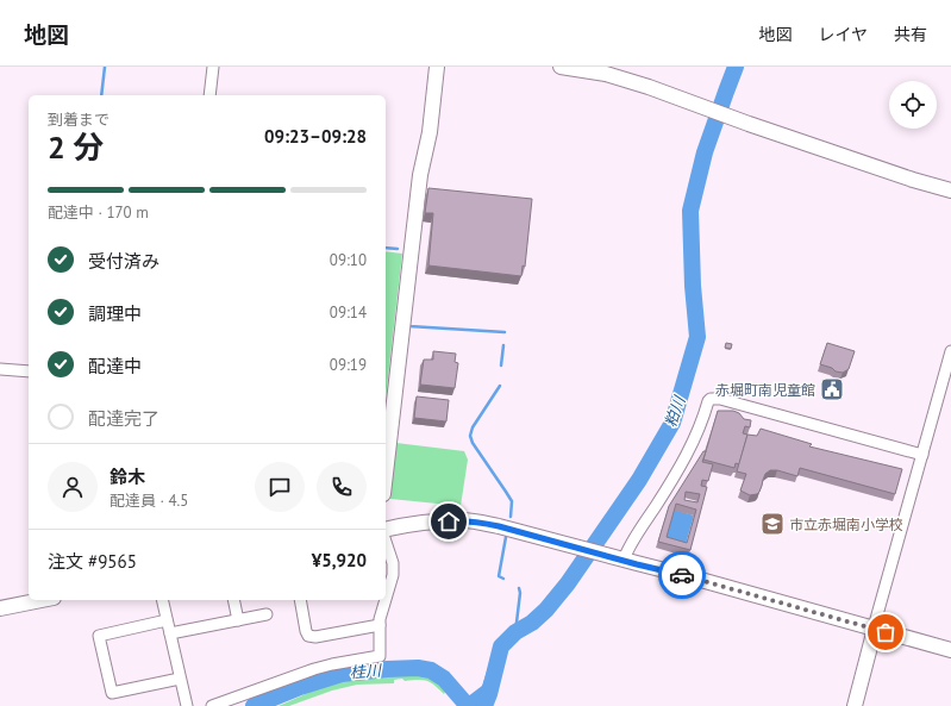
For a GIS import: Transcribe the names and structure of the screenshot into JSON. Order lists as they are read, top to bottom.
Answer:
{
  "water": ["粕川", "桂川"],
  "places": {
    "public building": ["赤堀町南児童館"],
    "school or university": ["市立赤堀南小学校"]
  },
  "page": {
    "header": "地図",
    "nav": ["地図", "レイヤ", "共有"],
    "heading": ["2 分", "到着まで", "09:23–09:28"],
    "panel": [
      "鈴木",
      "配達員 · 4.5",
      "注文 #9565",
      "¥5,920"
    ],
    "bar": "配達中 · 170 m",
    "list": [
      ["受付済み", "09:10"],
      ["調理中", "09:14"],
      ["配達中", "09:19"],
      "配達完了"
    ]
  }
}
